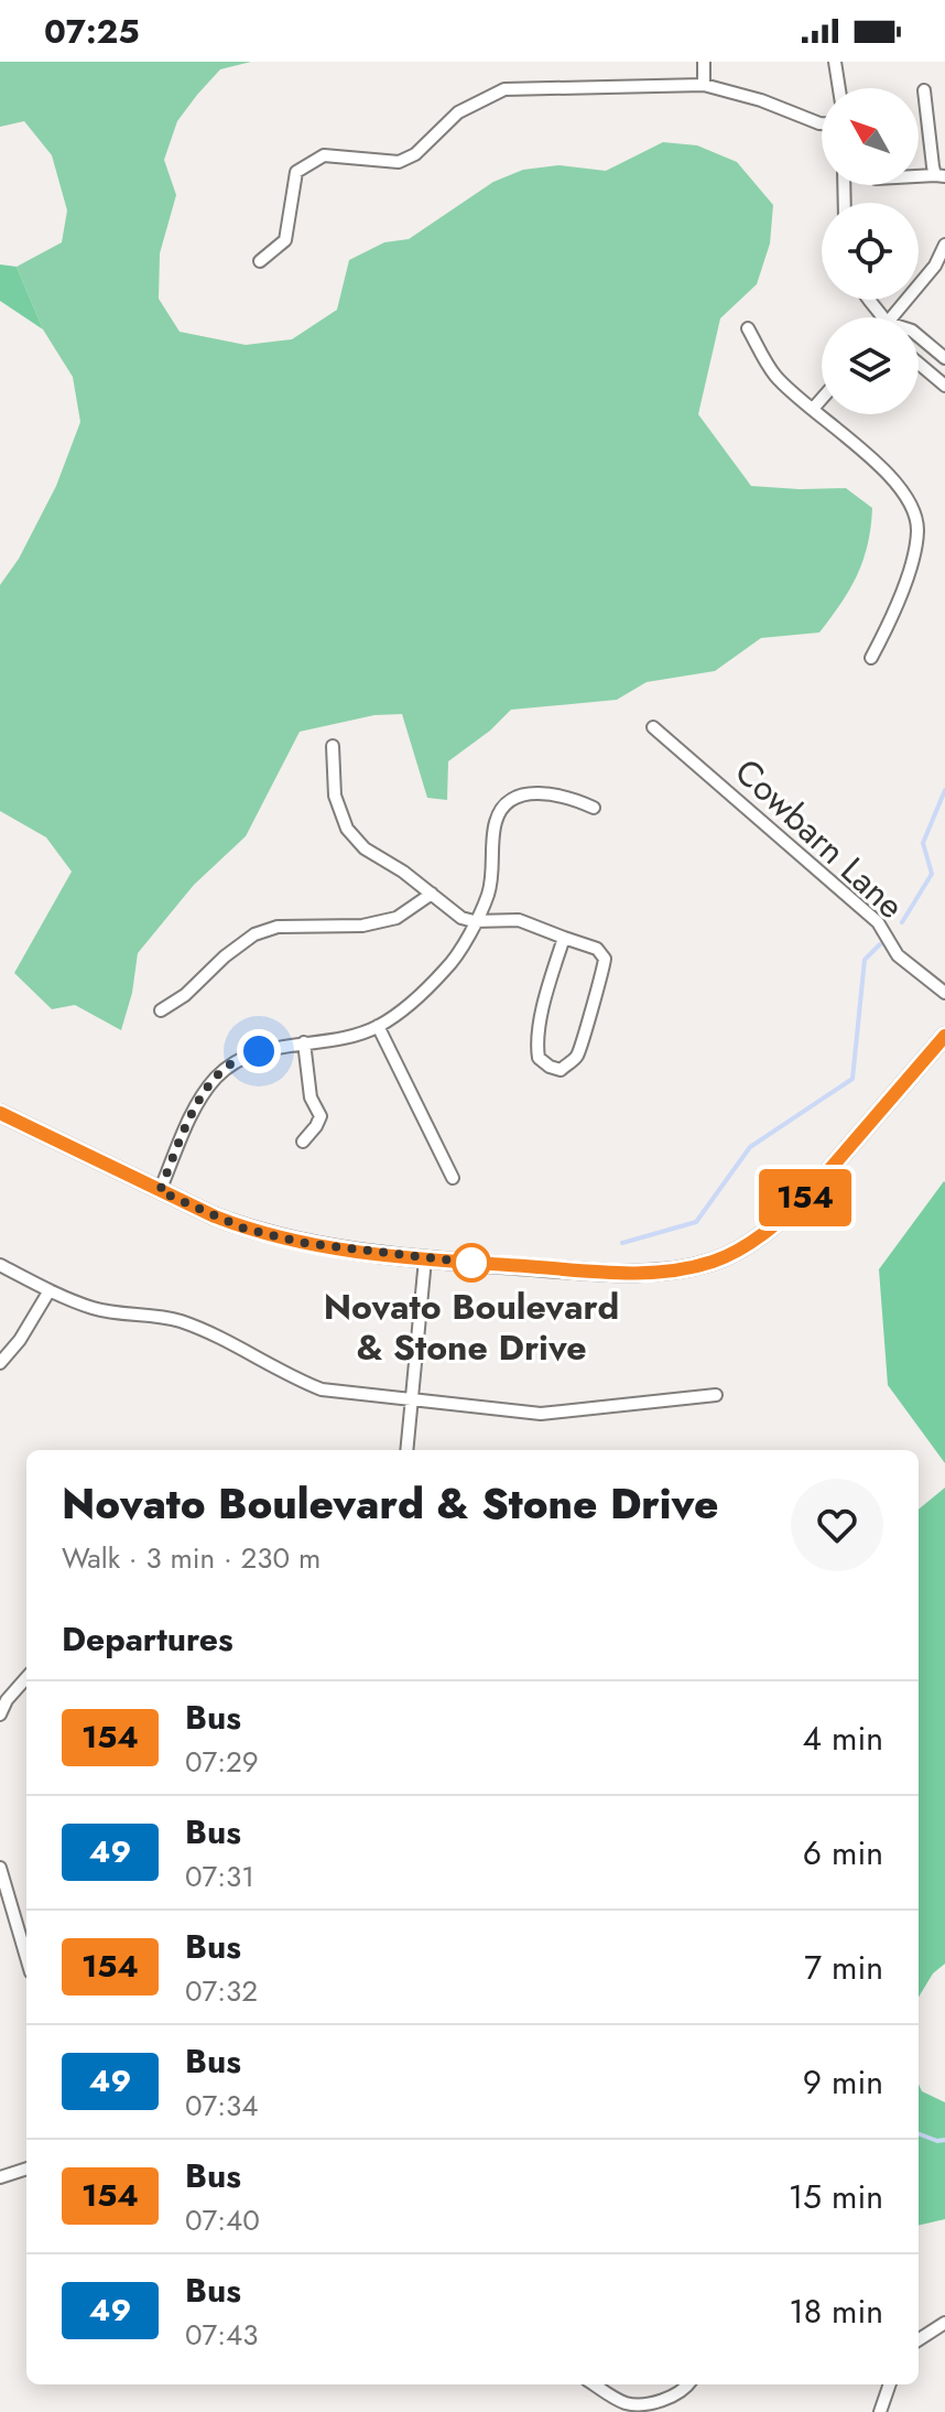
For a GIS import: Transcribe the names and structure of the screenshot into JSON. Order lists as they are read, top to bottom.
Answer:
{
  "streets": {
    "street": ["Cowbarn Lane"]
  },
  "places": ["Novato Boulevard & Stone Drive"],
  "lines": ["bus line 154"],
  "north": "top left",
  "page": {
    "status": "07:25",
    "on_map": "154",
    "heading": [
      ["Novato Boulevard & Stone Drive", "Walk · 3 min · 230 m"],
      "Departures"
    ],
    "list": [
      {
        "mark": "154",
        "name": "Bus",
        "note": "07:29",
        "value": "4 min"
      },
      {
        "mark": "49",
        "name": "Bus",
        "note": "07:31",
        "value": "6 min"
      },
      {
        "mark": "154",
        "name": "Bus",
        "note": "07:32",
        "value": "7 min"
      },
      {
        "mark": "49",
        "name": "Bus",
        "note": "07:34",
        "value": "9 min"
      },
      {
        "mark": "154",
        "name": "Bus",
        "note": "07:40",
        "value": "15 min"
      },
      {
        "mark": "49",
        "name": "Bus",
        "note": "07:43",
        "value": "18 min"
      }
    ]
  }
}
